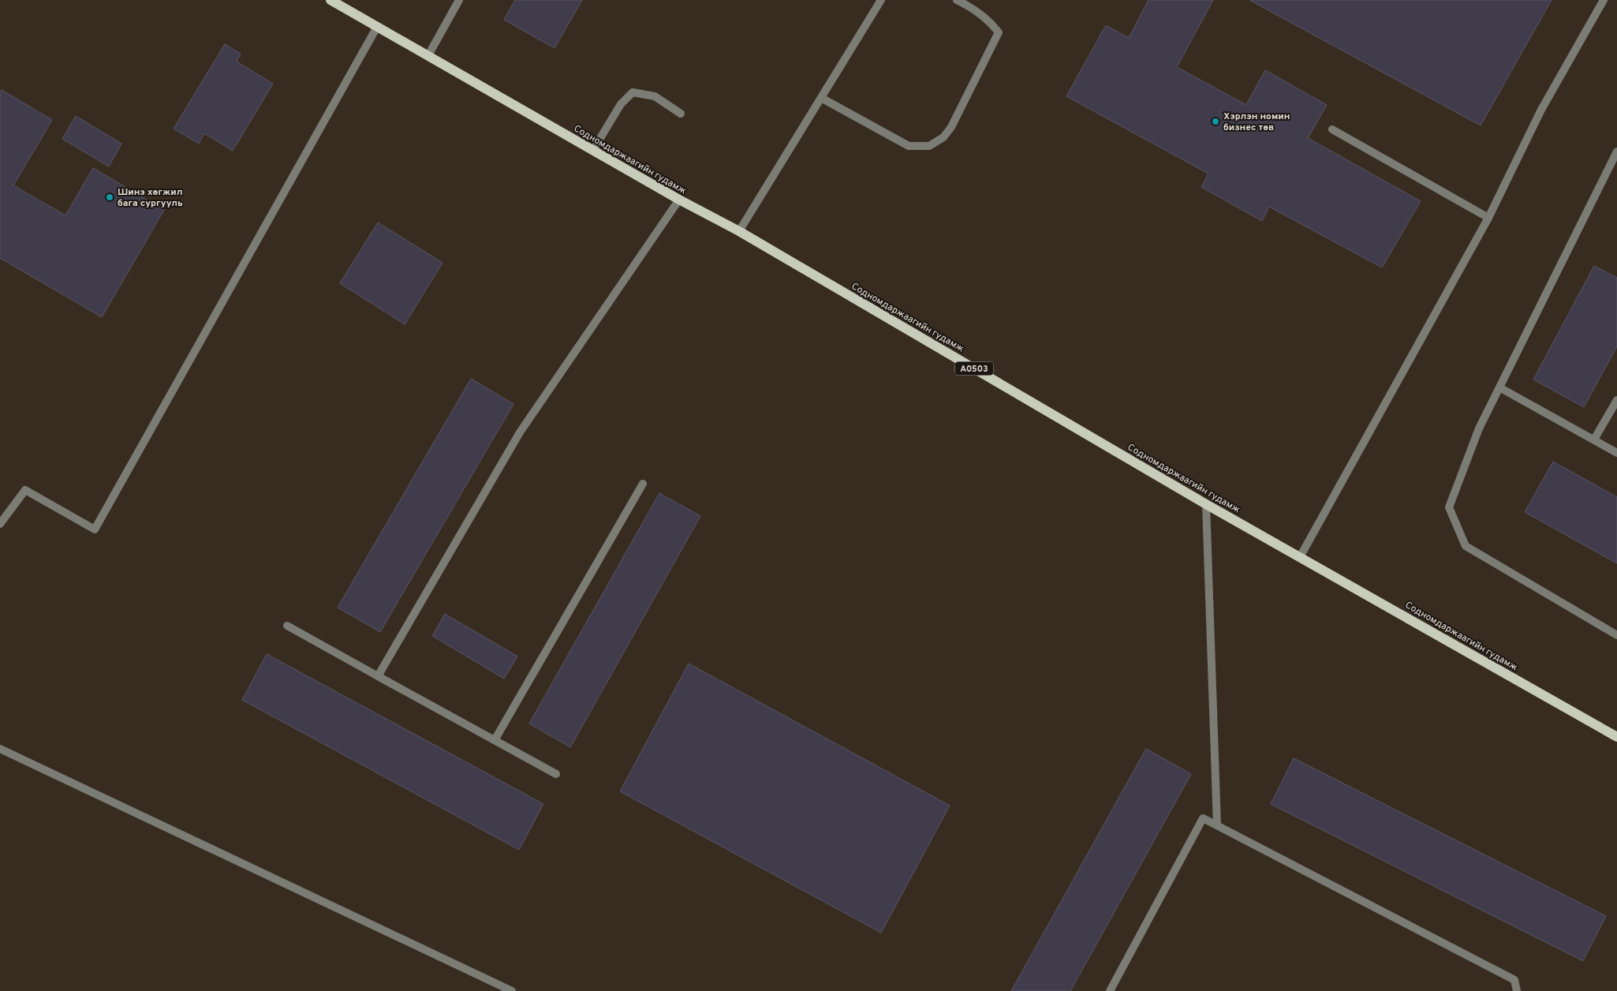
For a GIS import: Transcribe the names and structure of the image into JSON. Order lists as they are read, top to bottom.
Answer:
{
  "streets": {
    "main road": ["Содномдаржаагийн гудамж", "A0503"]
  },
  "places": ["Хэрлэн номин бизнес төв", "Шинэ хөгжил бага сургууль"]
}
